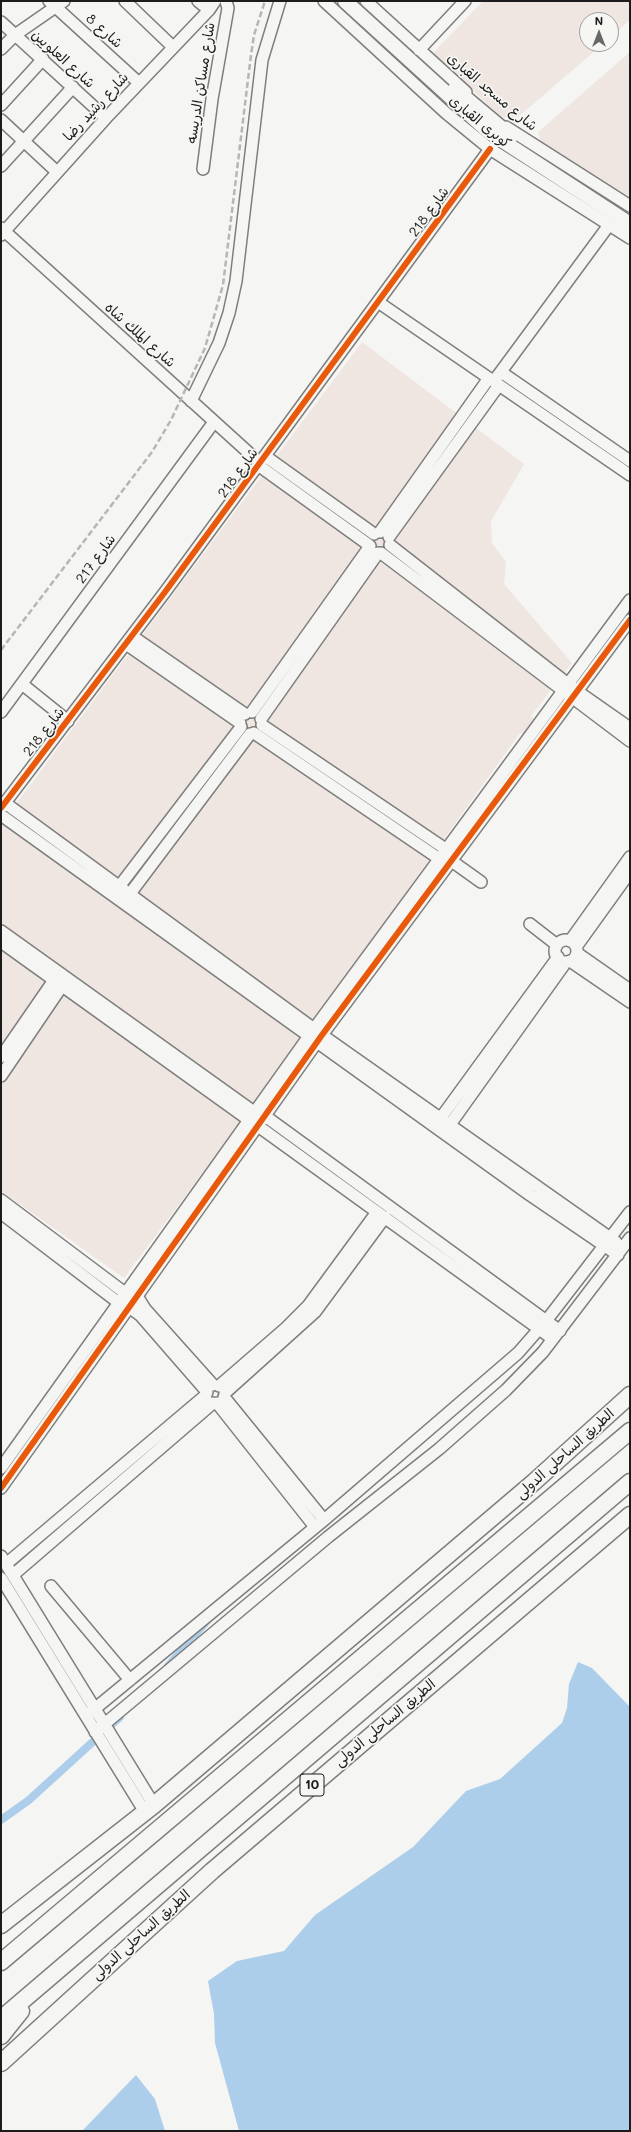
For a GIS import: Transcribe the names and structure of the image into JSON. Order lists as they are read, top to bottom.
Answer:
{
  "streets": {
    "highway": ["الطريق الساحلى الدولى", "10"],
    "main road": ["كوبرى القبارى"],
    "street": [
      "شارع 8",
      "شارع العلويين",
      "شارع مساكن الدريسه",
      "شارع مسجد القبارى",
      "شارع رشيد رضا",
      "شارع 218",
      "شارع الملك شاه",
      "شارع 217"
    ]
  },
  "crossings": [
    ["شارع 8", "شارع رشيد رضا"],
    ["شارع العلويين", "شارع رشيد رضا"],
    ["شارع رشيد رضا", "شارع الملك شاه"],
    ["شارع 218", "شارع الملك شاه"],
    ["شارع الملك شاه", "شارع 217"]
  ],
  "north": "top"
}
